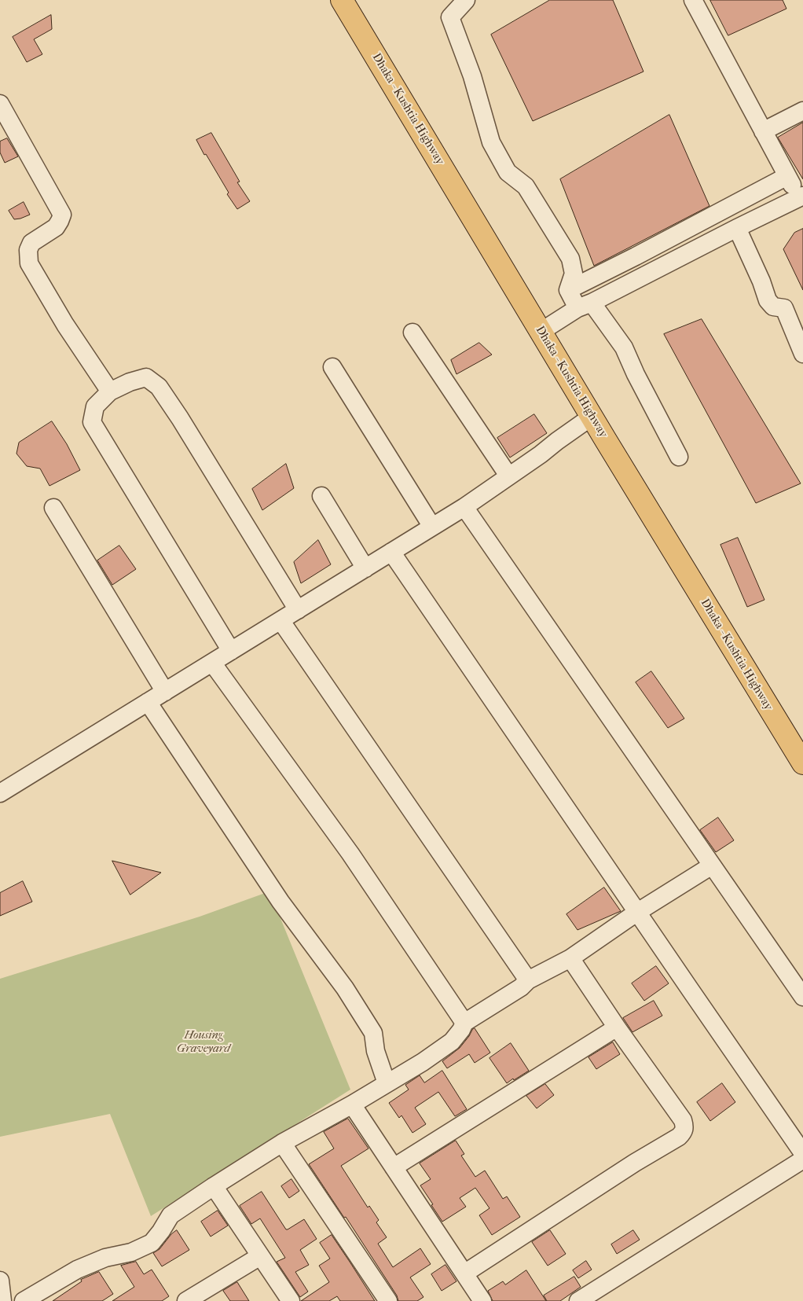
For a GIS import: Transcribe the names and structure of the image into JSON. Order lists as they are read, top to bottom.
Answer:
{
  "streets": {
    "main road": ["Dhaka - Kushtia Highway"]
  },
  "parks": ["Housing Graveyard"]
}
